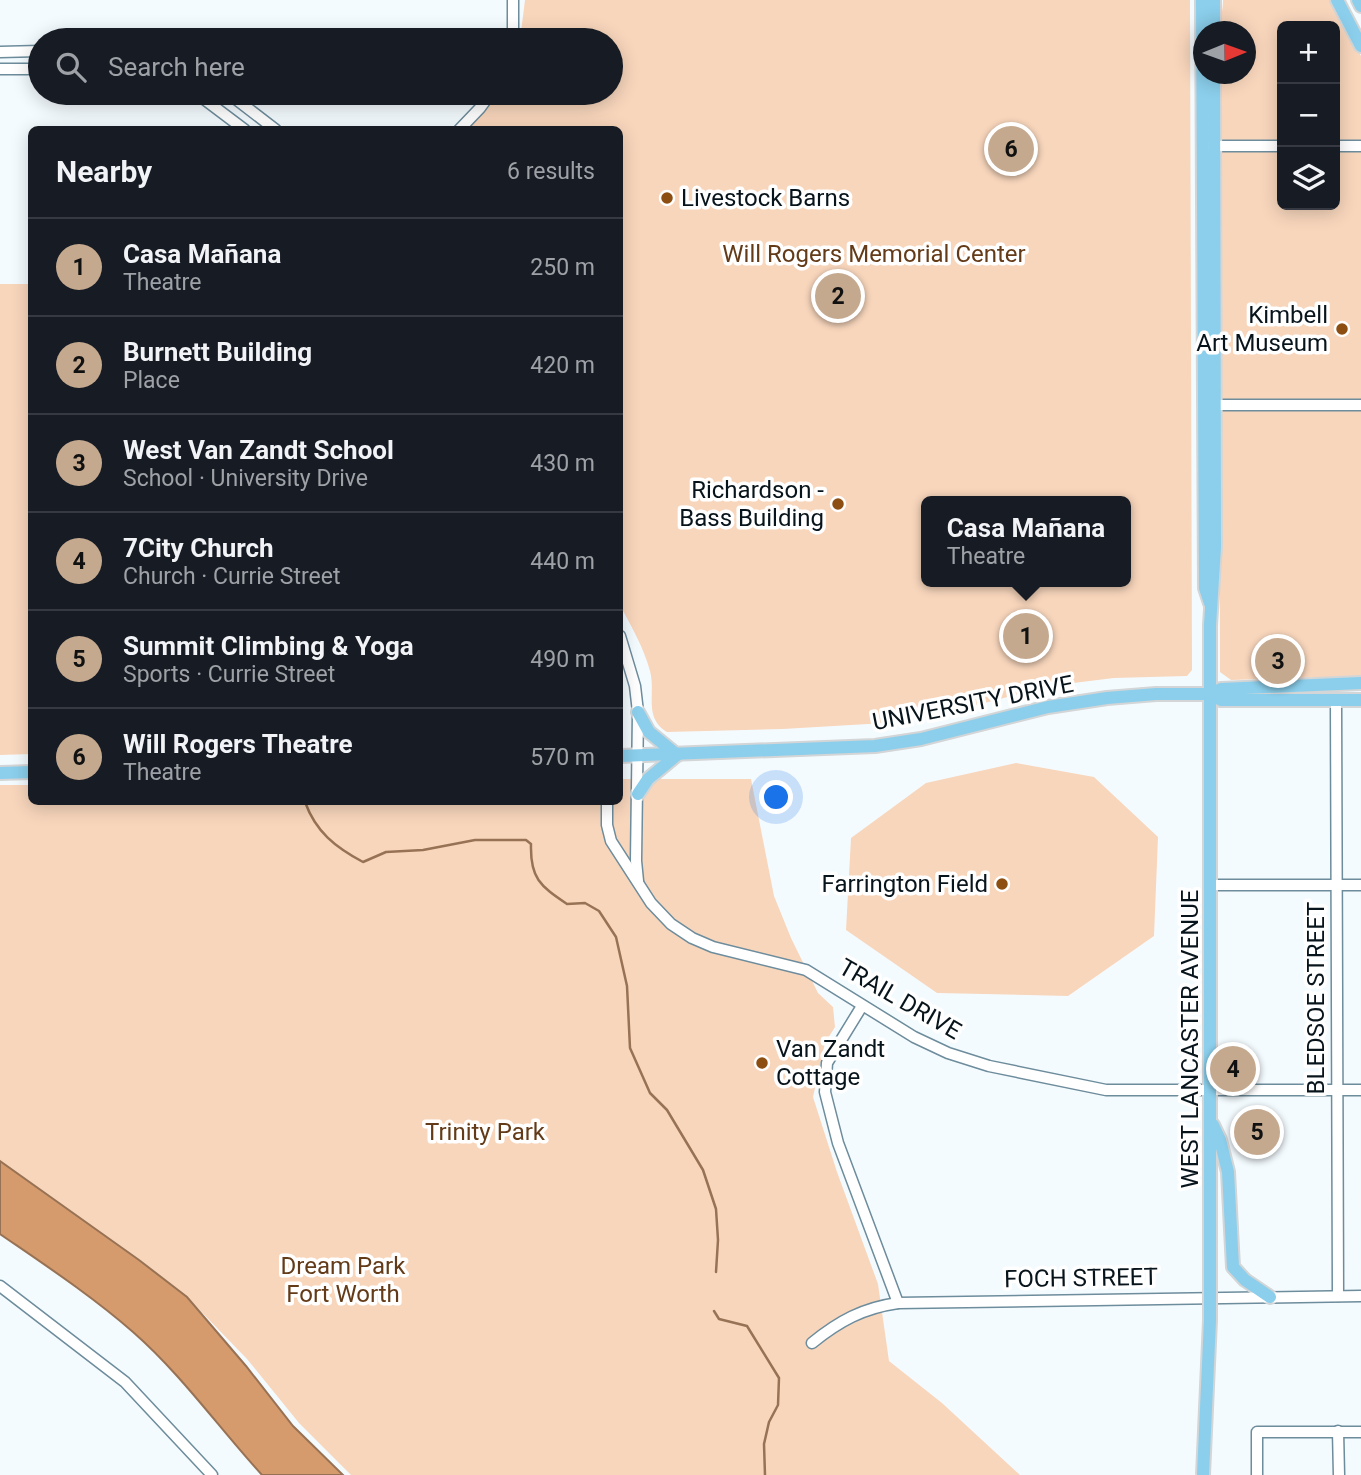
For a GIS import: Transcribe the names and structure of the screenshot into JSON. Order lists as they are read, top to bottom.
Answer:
{
  "streets": {
    "main road": ["UNIVERSITY DRIVE", "WEST LANCASTER AVENUE"],
    "street": ["BLEDSOE STREET", "TRAIL DRIVE", "FOCH STREET"]
  },
  "crossings": [
    ["UNIVERSITY DRIVE", "BLEDSOE STREET"],
    ["UNIVERSITY DRIVE", "WEST LANCASTER AVENUE"],
    ["BLEDSOE STREET", "TRAIL DRIVE"],
    ["BLEDSOE STREET", "FOCH STREET"],
    ["TRAIL DRIVE", "WEST LANCASTER AVENUE"]
  ],
  "parks": ["Will Rogers Memorial Center", "Trinity Park", "Dream Park Fort Worth"],
  "places": [
    "Livestock Barns",
    "Kimbell Art Museum",
    "Richardson - Bass Building",
    "Farrington Field",
    "Van Zandt Cottage"
  ],
  "north": "right",
  "page": {
    "map_buttons": ["+", "−"],
    "search": "Search here",
    "pins": [
      "6",
      "2",
      "1",
      "3",
      "4",
      "5"
    ],
    "heading": ["Nearby", "6 results"],
    "list": [
      {
        "mark": "1",
        "name": "Casa Mañana",
        "note": "Theatre",
        "value": "250 m"
      },
      {
        "mark": "2",
        "name": "Burnett Building",
        "note": "Place",
        "value": "420 m"
      },
      {
        "mark": "3",
        "name": "West Van Zandt School",
        "note": "School · University Drive",
        "value": "430 m"
      },
      {
        "mark": "4",
        "name": "7City Church",
        "note": "Church · Currie Street",
        "value": "440 m"
      },
      {
        "mark": "5",
        "name": "Summit Climbing & Yoga",
        "note": "Sports · Currie Street",
        "value": "490 m"
      },
      {
        "mark": "6",
        "name": "Will Rogers Theatre",
        "note": "Theatre",
        "value": "570 m"
      }
    ],
    "popup": ["Casa Mañana", "Theatre"]
  }
}
